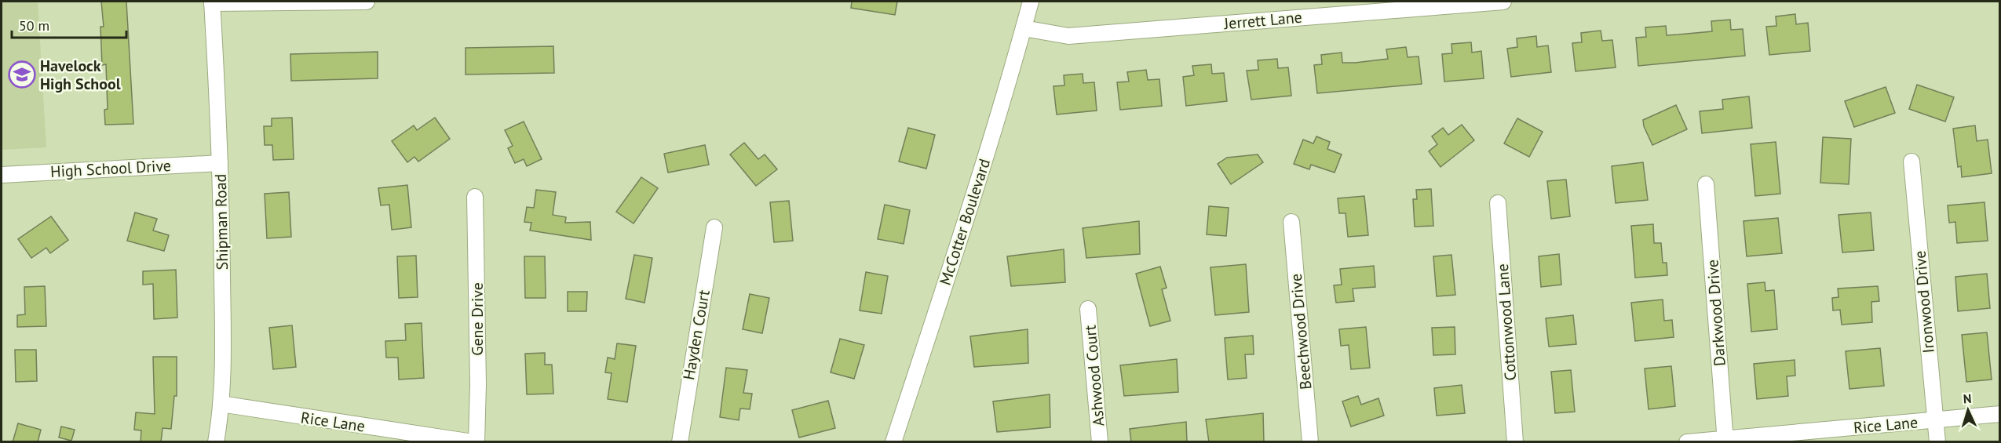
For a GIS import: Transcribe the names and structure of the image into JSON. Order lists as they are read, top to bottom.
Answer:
{
  "streets": {
    "street": [
      "Jerrett Lane",
      "High School Drive",
      "Shipman Road",
      "McCotter Boulevard",
      "Ironwood Drive",
      "Darkwood Drive",
      "Gene Drive",
      "Cottonwood Lane",
      "Beechwood Drive",
      "Hayden Court",
      "Ashwood Court",
      "Rice Lane"
    ]
  },
  "crossings": [
    ["Jerrett Lane", "McCotter Boulevard"],
    ["High School Drive", "Shipman Road"],
    ["Shipman Road", "Rice Lane"],
    ["Ironwood Drive", "Rice Lane"],
    ["Darkwood Drive", "Rice Lane"],
    ["Gene Drive", "Rice Lane"]
  ],
  "places": {
    "school or university": ["Havelock High School"]
  },
  "scale_bar": "50 m",
  "north": "top"
}
